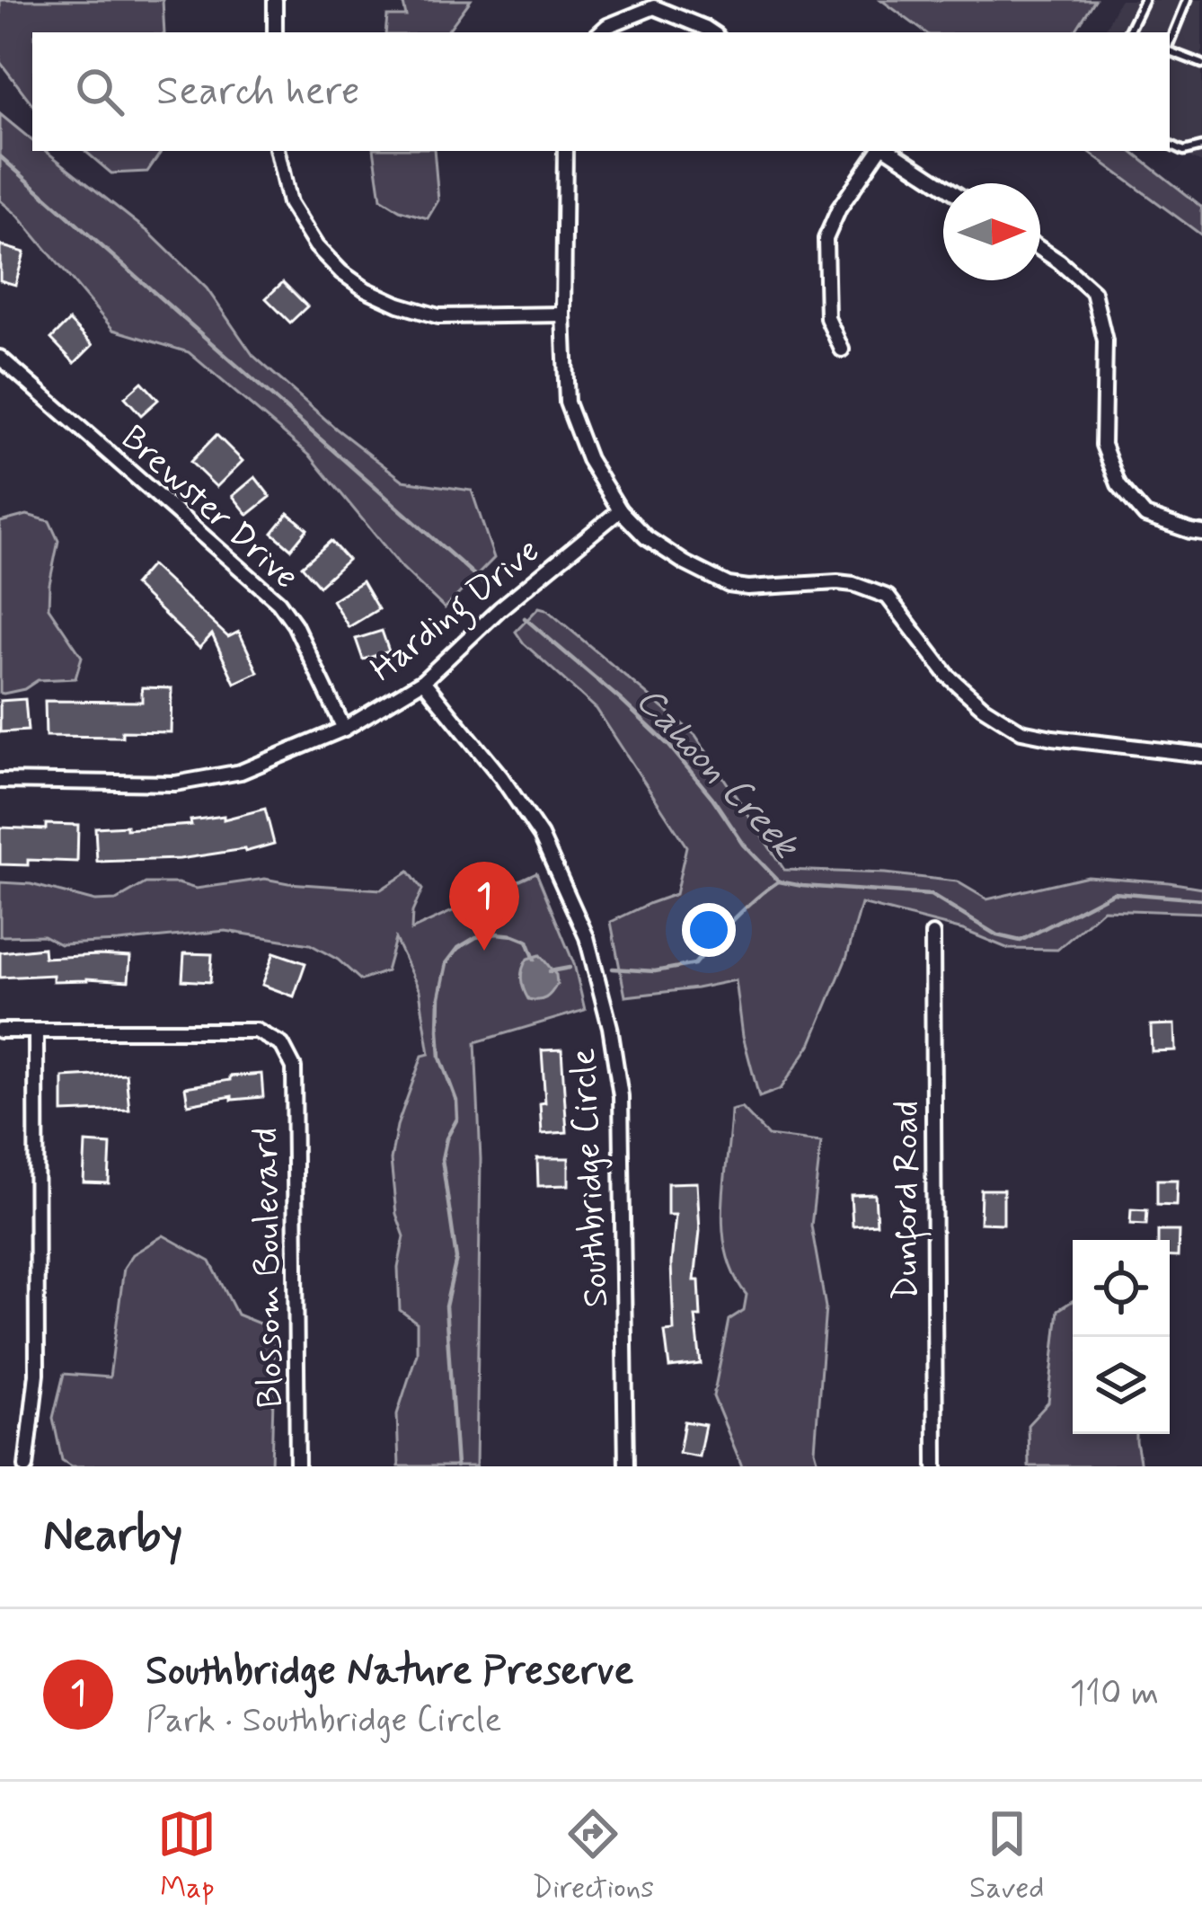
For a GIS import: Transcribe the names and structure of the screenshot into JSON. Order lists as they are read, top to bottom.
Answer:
{
  "streets": {
    "street": [
      "Brewster Drive",
      "Harding Drive",
      "Southbridge Circle",
      "Dunford Road",
      "Blossom Boulevard"
    ]
  },
  "crossings": [
    ["Brewster Drive", "Harding Drive"],
    ["Harding Drive", "Southbridge Circle"]
  ],
  "water": ["Cahoon Creek"],
  "north": "right",
  "page": {
    "search": "Search here",
    "pins": "1",
    "heading": "Nearby",
    "list": [
      {
        "mark": "1",
        "name": "Southbridge Nature Preserve",
        "note": "Park · Southbridge Circle",
        "value": "110 m"
      }
    ],
    "nav": ["Map", "Directions", "Saved"]
  }
}
